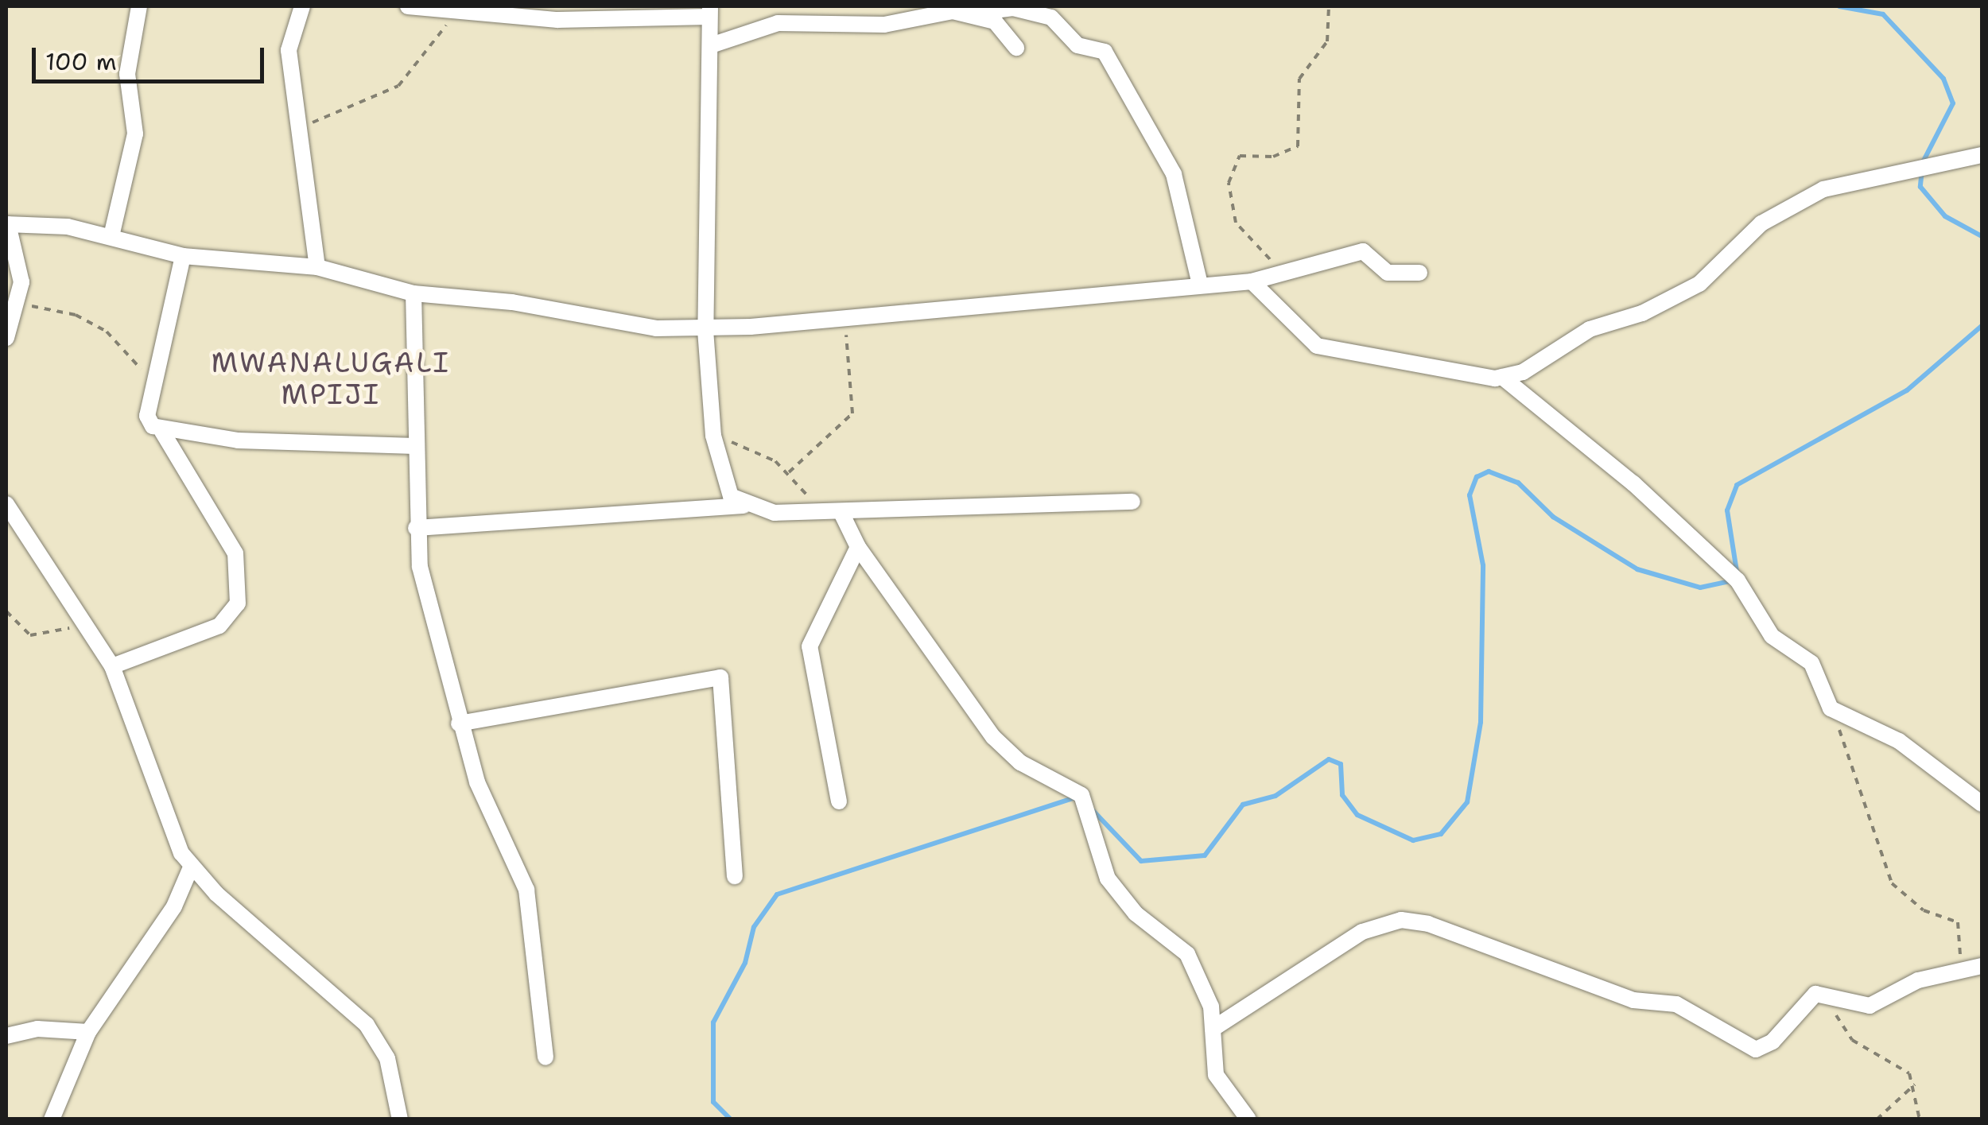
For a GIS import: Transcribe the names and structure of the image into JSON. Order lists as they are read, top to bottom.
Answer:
{
  "districts": ["MWANALUGALI MPIJI"],
  "scale_bar": "100 m"
}
